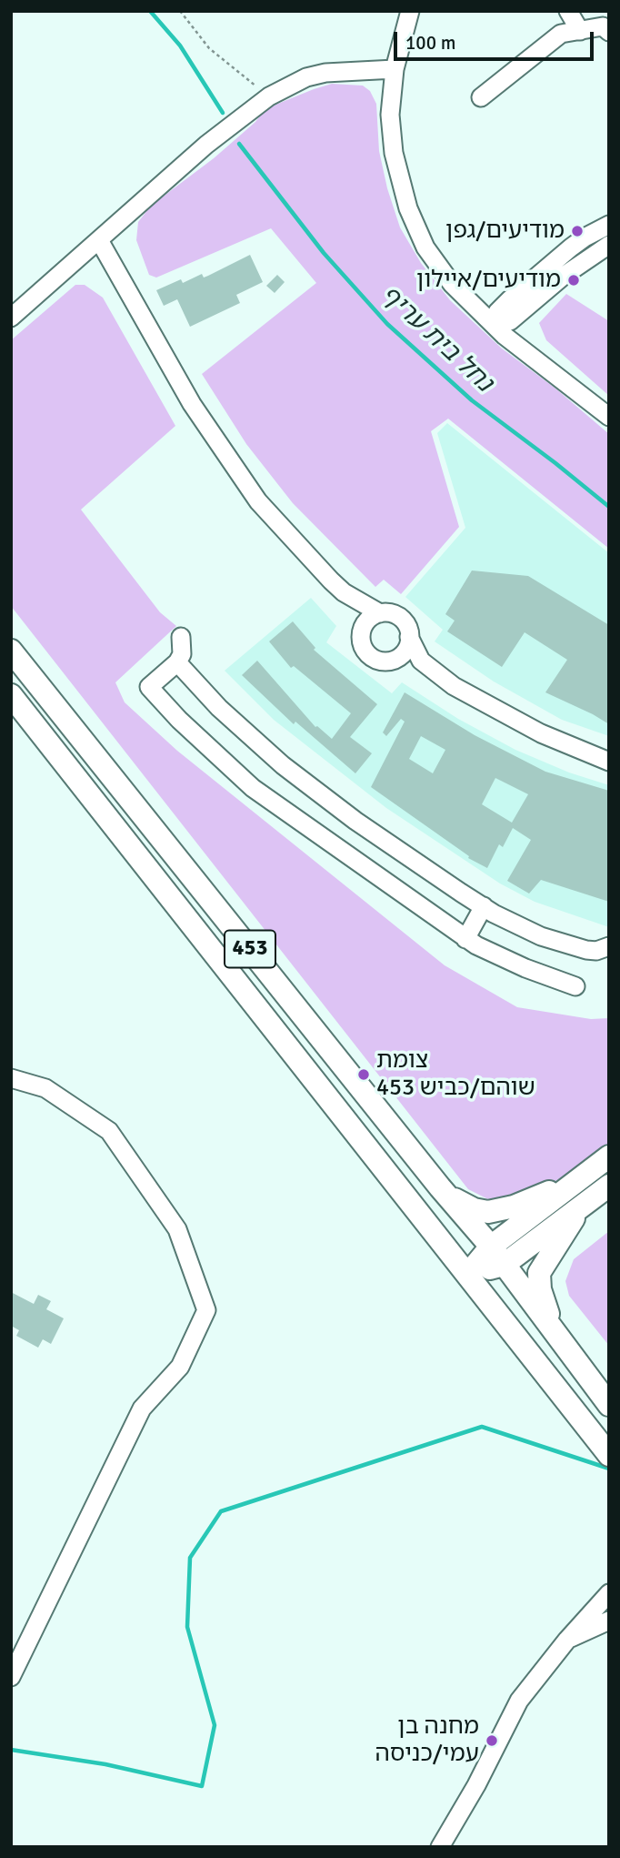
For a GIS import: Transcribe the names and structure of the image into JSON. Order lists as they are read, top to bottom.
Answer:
{
  "streets": {
    "main road": ["453"]
  },
  "water": ["נחל בית עריף"],
  "places": [
    "מודיעים/גפן",
    "מודיעים/איילון",
    "צומת שוהם/כביש 453",
    "מחנה בן עמי/כניסה"
  ],
  "scale_bar": "100 m"
}
